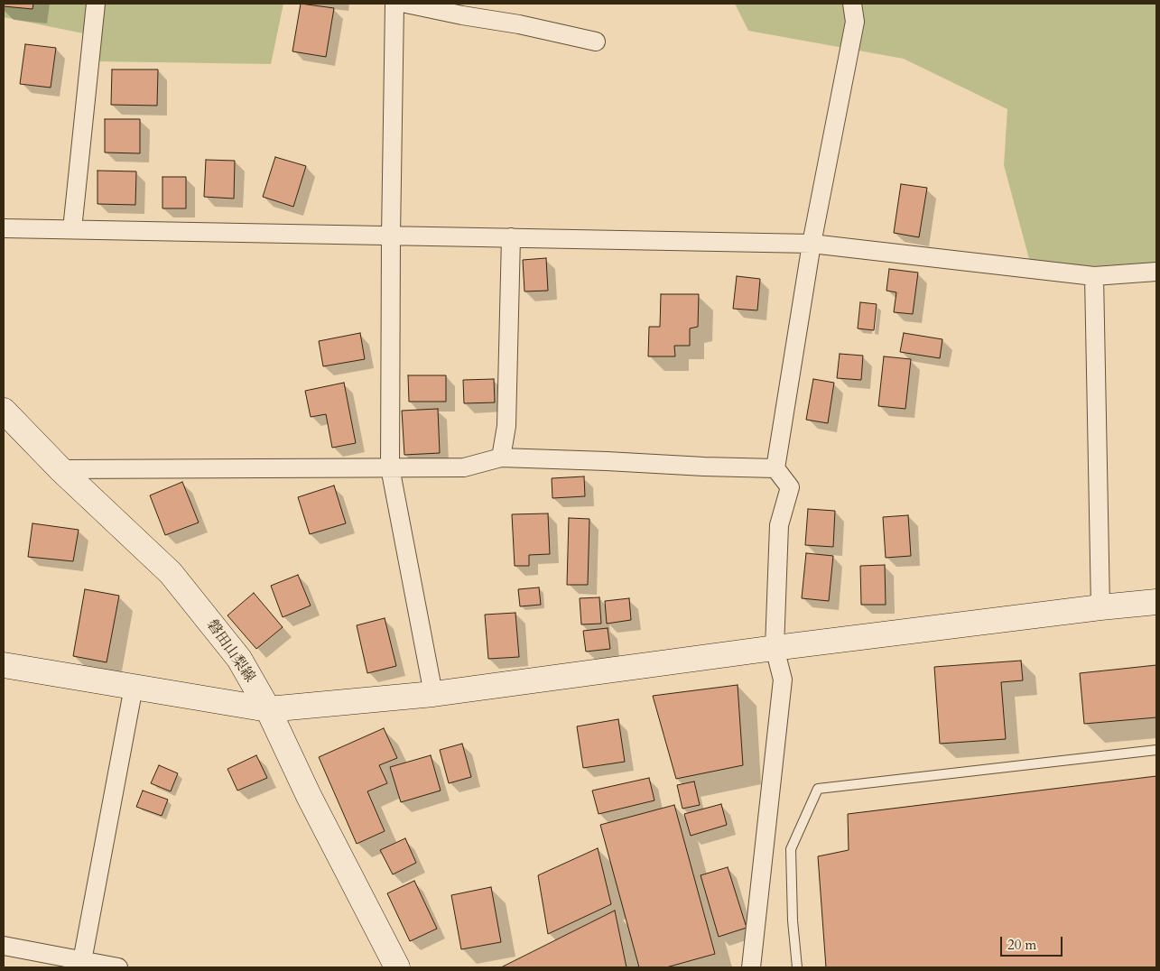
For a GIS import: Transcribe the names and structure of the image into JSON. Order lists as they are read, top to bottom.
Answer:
{
  "streets": {
    "street": ["磐田山梨線"]
  },
  "scale_bar": "20 m"
}
